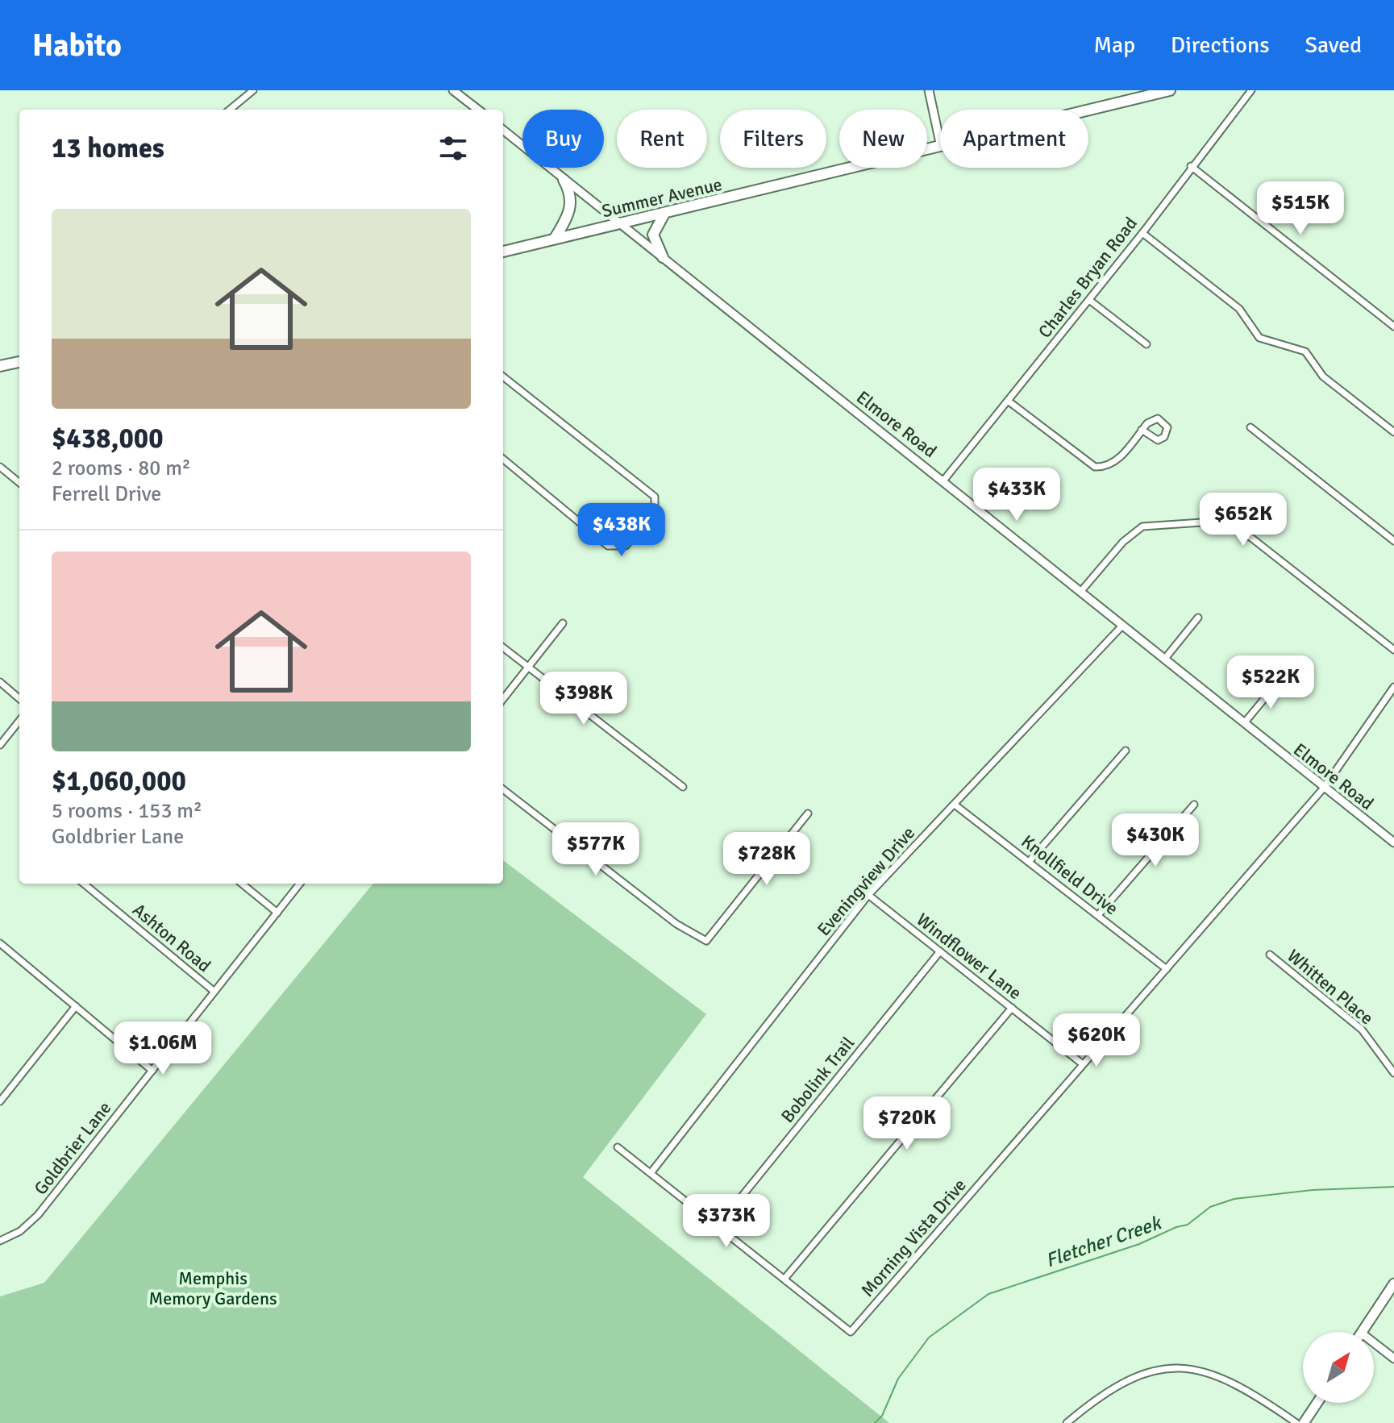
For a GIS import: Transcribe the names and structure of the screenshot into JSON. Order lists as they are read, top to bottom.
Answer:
{
  "streets": {
    "main road": ["Summer Avenue"],
    "street": [
      "Charles Bryan Road",
      "Elmore Road",
      "Knollfield Drive",
      "Eveningview Drive",
      "Ashton Road",
      "Windflower Lane",
      "Whitten Place",
      "Bobolink Trail",
      "Goldbrier Lane",
      "Morning Vista Drive"
    ]
  },
  "crossings": [
    ["Summer Avenue", "Elmore Road"],
    ["Charles Bryan Road", "Elmore Road"],
    ["Elmore Road", "Eveningview Drive"],
    ["Elmore Road", "Morning Vista Drive"],
    ["Knollfield Drive", "Eveningview Drive"],
    ["Knollfield Drive", "Morning Vista Drive"],
    ["Eveningview Drive", "Windflower Lane"],
    ["Ashton Road", "Goldbrier Lane"],
    ["Windflower Lane", "Bobolink Trail"],
    ["Windflower Lane", "Morning Vista Drive"]
  ],
  "water": ["Fletcher Creek"],
  "parks": ["Memphis Memory Gardens"],
  "north": "top right",
  "page": {
    "header": "Habito",
    "nav": ["Map", "Directions", "Saved"],
    "chip": [
      "Buy",
      "Rent",
      "Filters",
      "New",
      "Apartment"
    ],
    "heading": "13 homes",
    "price": [
      "$515K",
      "$433K",
      "$652K",
      "$438K",
      "$522K",
      "$398K",
      "$430K",
      "$577K",
      "$728K",
      "$620K",
      "$1.06M",
      "$720K",
      "$373K"
    ],
    "list": [
      {
        "name": "$438,000",
        "note": "2 rooms · 80 m² · Ferrell Drive"
      },
      {
        "name": "$1,060,000",
        "note": "5 rooms · 153 m² · Goldbrier Lane"
      }
    ]
  }
}
